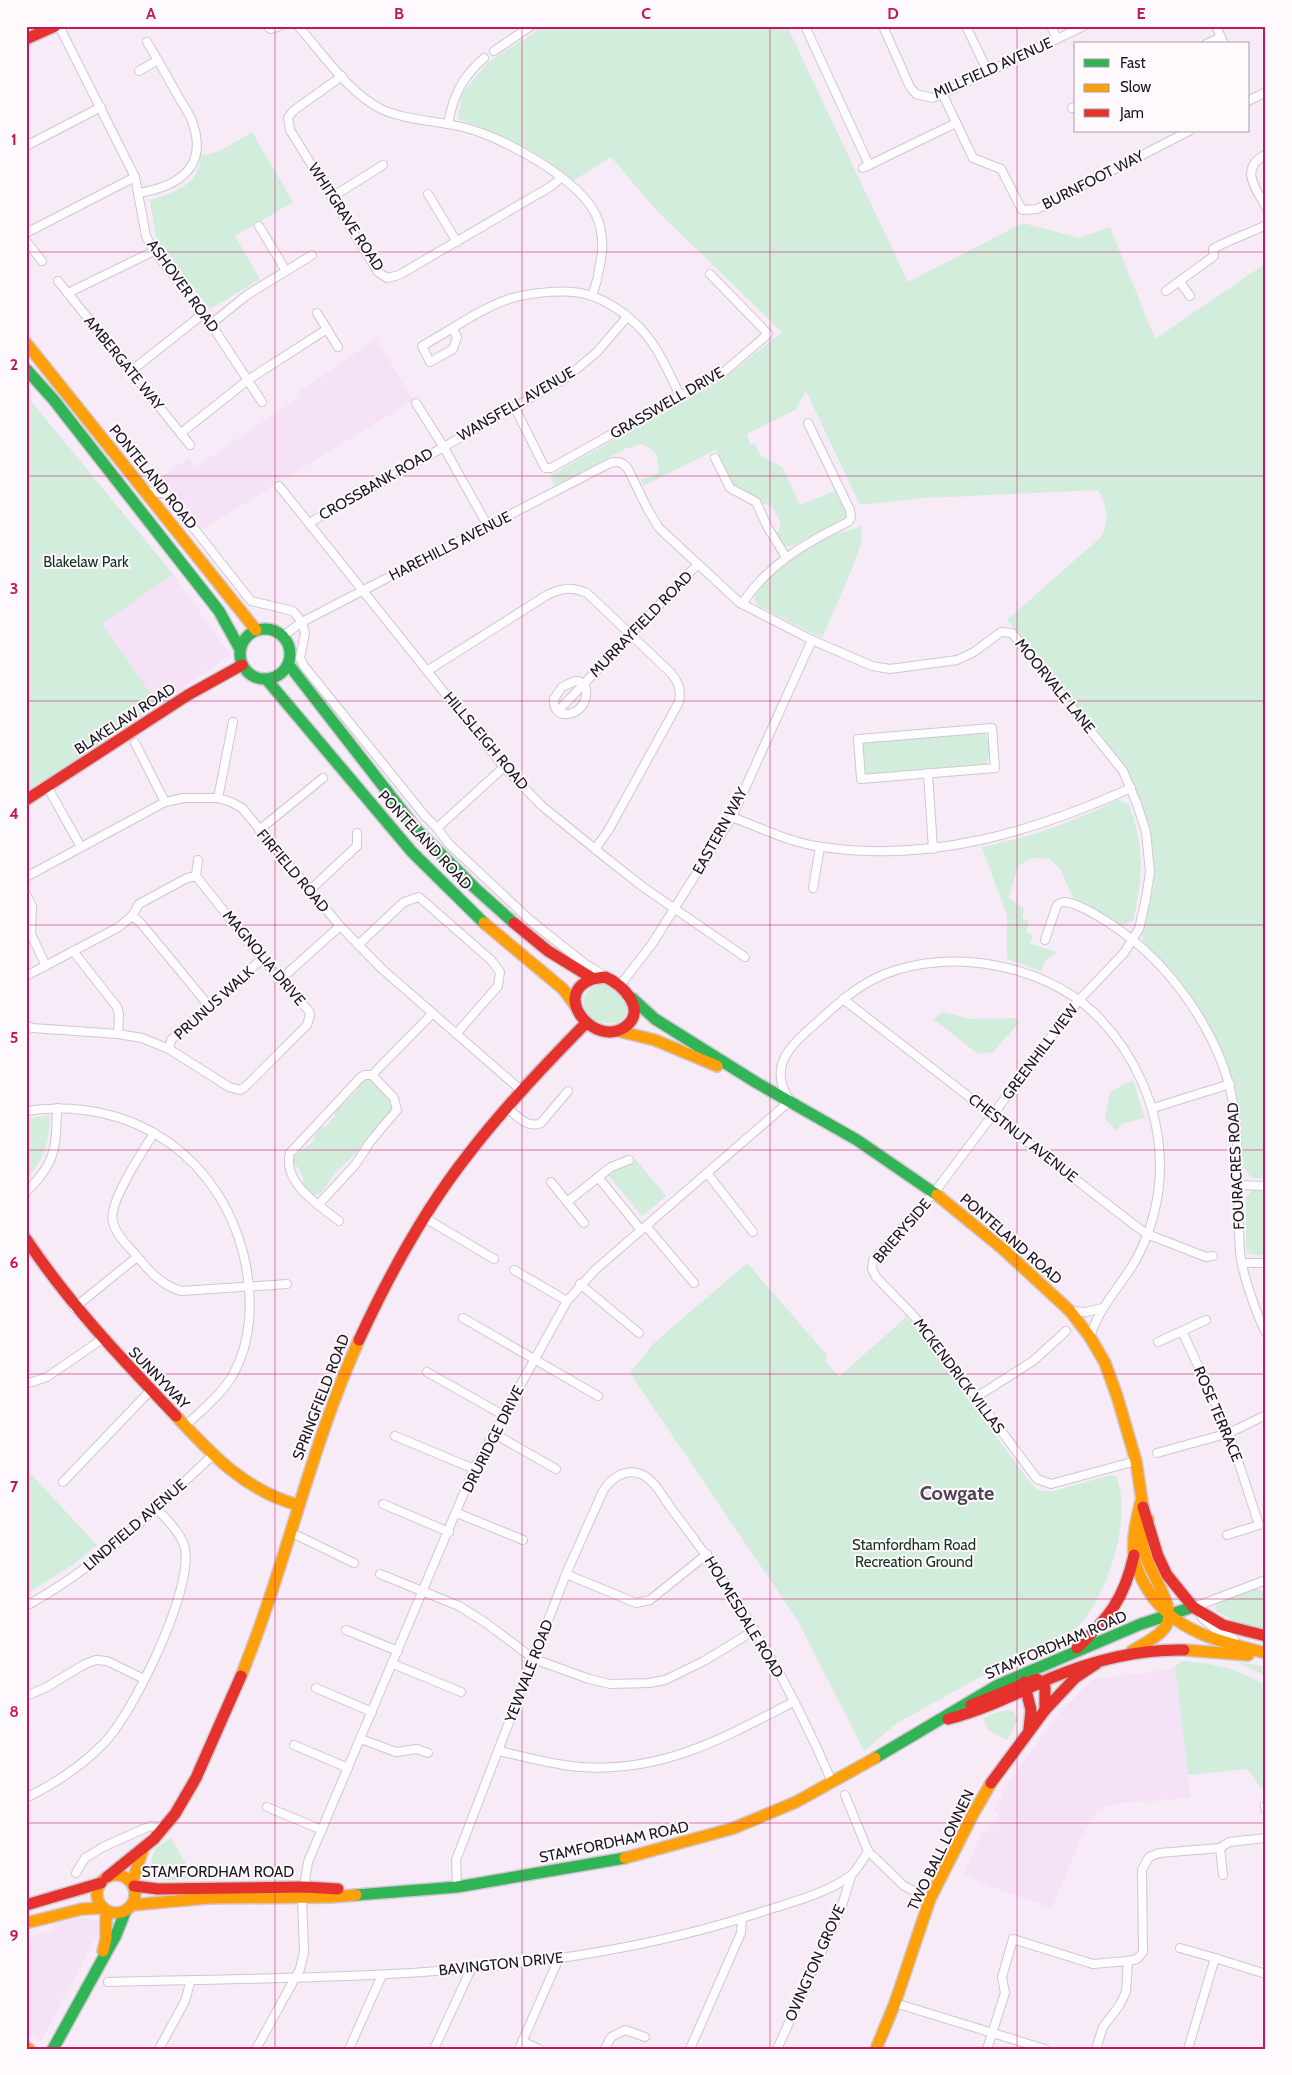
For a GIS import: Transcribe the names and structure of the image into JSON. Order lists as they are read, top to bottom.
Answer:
{
  "streets": {
    "main road": [
      "PONTELAND ROAD",
      "BLAKELAW ROAD",
      "SUNNYWAY",
      "SPRINGFIELD ROAD",
      "STAMFORDHAM ROAD",
      "TWO BALL LONNEN"
    ],
    "street": [
      "MILLFIELD AVENUE",
      "BURNFOOT WAY",
      "WHITGRAVE ROAD",
      "ASHOVER ROAD",
      "AMBERGATE WAY",
      "GRASSWELL DRIVE",
      "WANSFELL AVENUE",
      "CROSSBANK ROAD",
      "HAREHILLS AVENUE",
      "MURRAYFIELD ROAD",
      "MOORVALE LANE",
      "HILLSLEIGH ROAD",
      "EASTERN WAY",
      "FIRFIELD ROAD",
      "MAGNOLIA DRIVE",
      "PRUNUS WALK",
      "GREENHILL VIEW",
      "CHESTNUT AVENUE",
      "FOURACRES ROAD",
      "BRIERYSIDE",
      "MCKENDRICK VILLAS",
      "ROSE TERRACE",
      "DRURIDGE DRIVE",
      "LINDFIELD AVENUE",
      "HOLMESDALE ROAD",
      "YEWVALE ROAD",
      "OVINGTON GROVE",
      "BAVINGTON DRIVE"
    ]
  },
  "crossings": [
    ["MILLFIELD AVENUE", "BURNFOOT WAY"],
    ["GRASSWELL DRIVE", "WANSFELL AVENUE"],
    ["WANSFELL AVENUE", "CROSSBANK ROAD"],
    ["PONTELAND ROAD", "HAREHILLS AVENUE"],
    ["PONTELAND ROAD", "BLAKELAW ROAD"],
    ["PONTELAND ROAD", "EASTERN WAY"],
    ["PONTELAND ROAD", "GREENHILL VIEW"],
    ["PONTELAND ROAD", "BRIERYSIDE"],
    ["PONTELAND ROAD", "MCKENDRICK VILLAS"],
    ["PONTELAND ROAD", "SPRINGFIELD ROAD"],
    ["PONTELAND ROAD", "DRURIDGE DRIVE"],
    ["PONTELAND ROAD", "STAMFORDHAM ROAD"],
    ["CROSSBANK ROAD", "HILLSLEIGH ROAD"],
    ["HAREHILLS AVENUE", "MURRAYFIELD ROAD"],
    ["HAREHILLS AVENUE", "BLAKELAW ROAD"],
    ["HAREHILLS AVENUE", "HILLSLEIGH ROAD"],
    ["MOORVALE LANE", "EASTERN WAY"],
    ["MOORVALE LANE", "GREENHILL VIEW"],
    ["MOORVALE LANE", "FOURACRES ROAD"],
    ["HILLSLEIGH ROAD", "EASTERN WAY"],
    ["EASTERN WAY", "SPRINGFIELD ROAD"],
    ["FIRFIELD ROAD", "SPRINGFIELD ROAD"],
    ["MAGNOLIA DRIVE", "PRUNUS WALK"],
    ["GREENHILL VIEW", "CHESTNUT AVENUE"],
    ["GREENHILL VIEW", "FOURACRES ROAD"],
    ["GREENHILL VIEW", "BRIERYSIDE"],
    ["BRIERYSIDE", "MCKENDRICK VILLAS"],
    ["SUNNYWAY", "SPRINGFIELD ROAD"],
    ["SUNNYWAY", "LINDFIELD AVENUE"],
    ["SPRINGFIELD ROAD", "STAMFORDHAM ROAD"],
    ["DRURIDGE DRIVE", "STAMFORDHAM ROAD"],
    ["DRURIDGE DRIVE", "BAVINGTON DRIVE"],
    ["HOLMESDALE ROAD", "STAMFORDHAM ROAD"],
    ["HOLMESDALE ROAD", "YEWVALE ROAD"],
    ["STAMFORDHAM ROAD", "YEWVALE ROAD"],
    ["STAMFORDHAM ROAD", "TWO BALL LONNEN"],
    ["OVINGTON GROVE", "BAVINGTON DRIVE"]
  ],
  "districts": ["Cowgate"],
  "parks": ["Blakelaw Park", "Stamfordham Road Recreation Ground"],
  "legend": ["Fast", "Slow", "Jam"],
  "grid": {
    "columns": [
      "A",
      "B",
      "C",
      "D",
      "E"
    ],
    "rows": [
      "1",
      "2",
      "3",
      "4",
      "5",
      "6",
      "7",
      "8",
      "9"
    ]
  }
}
